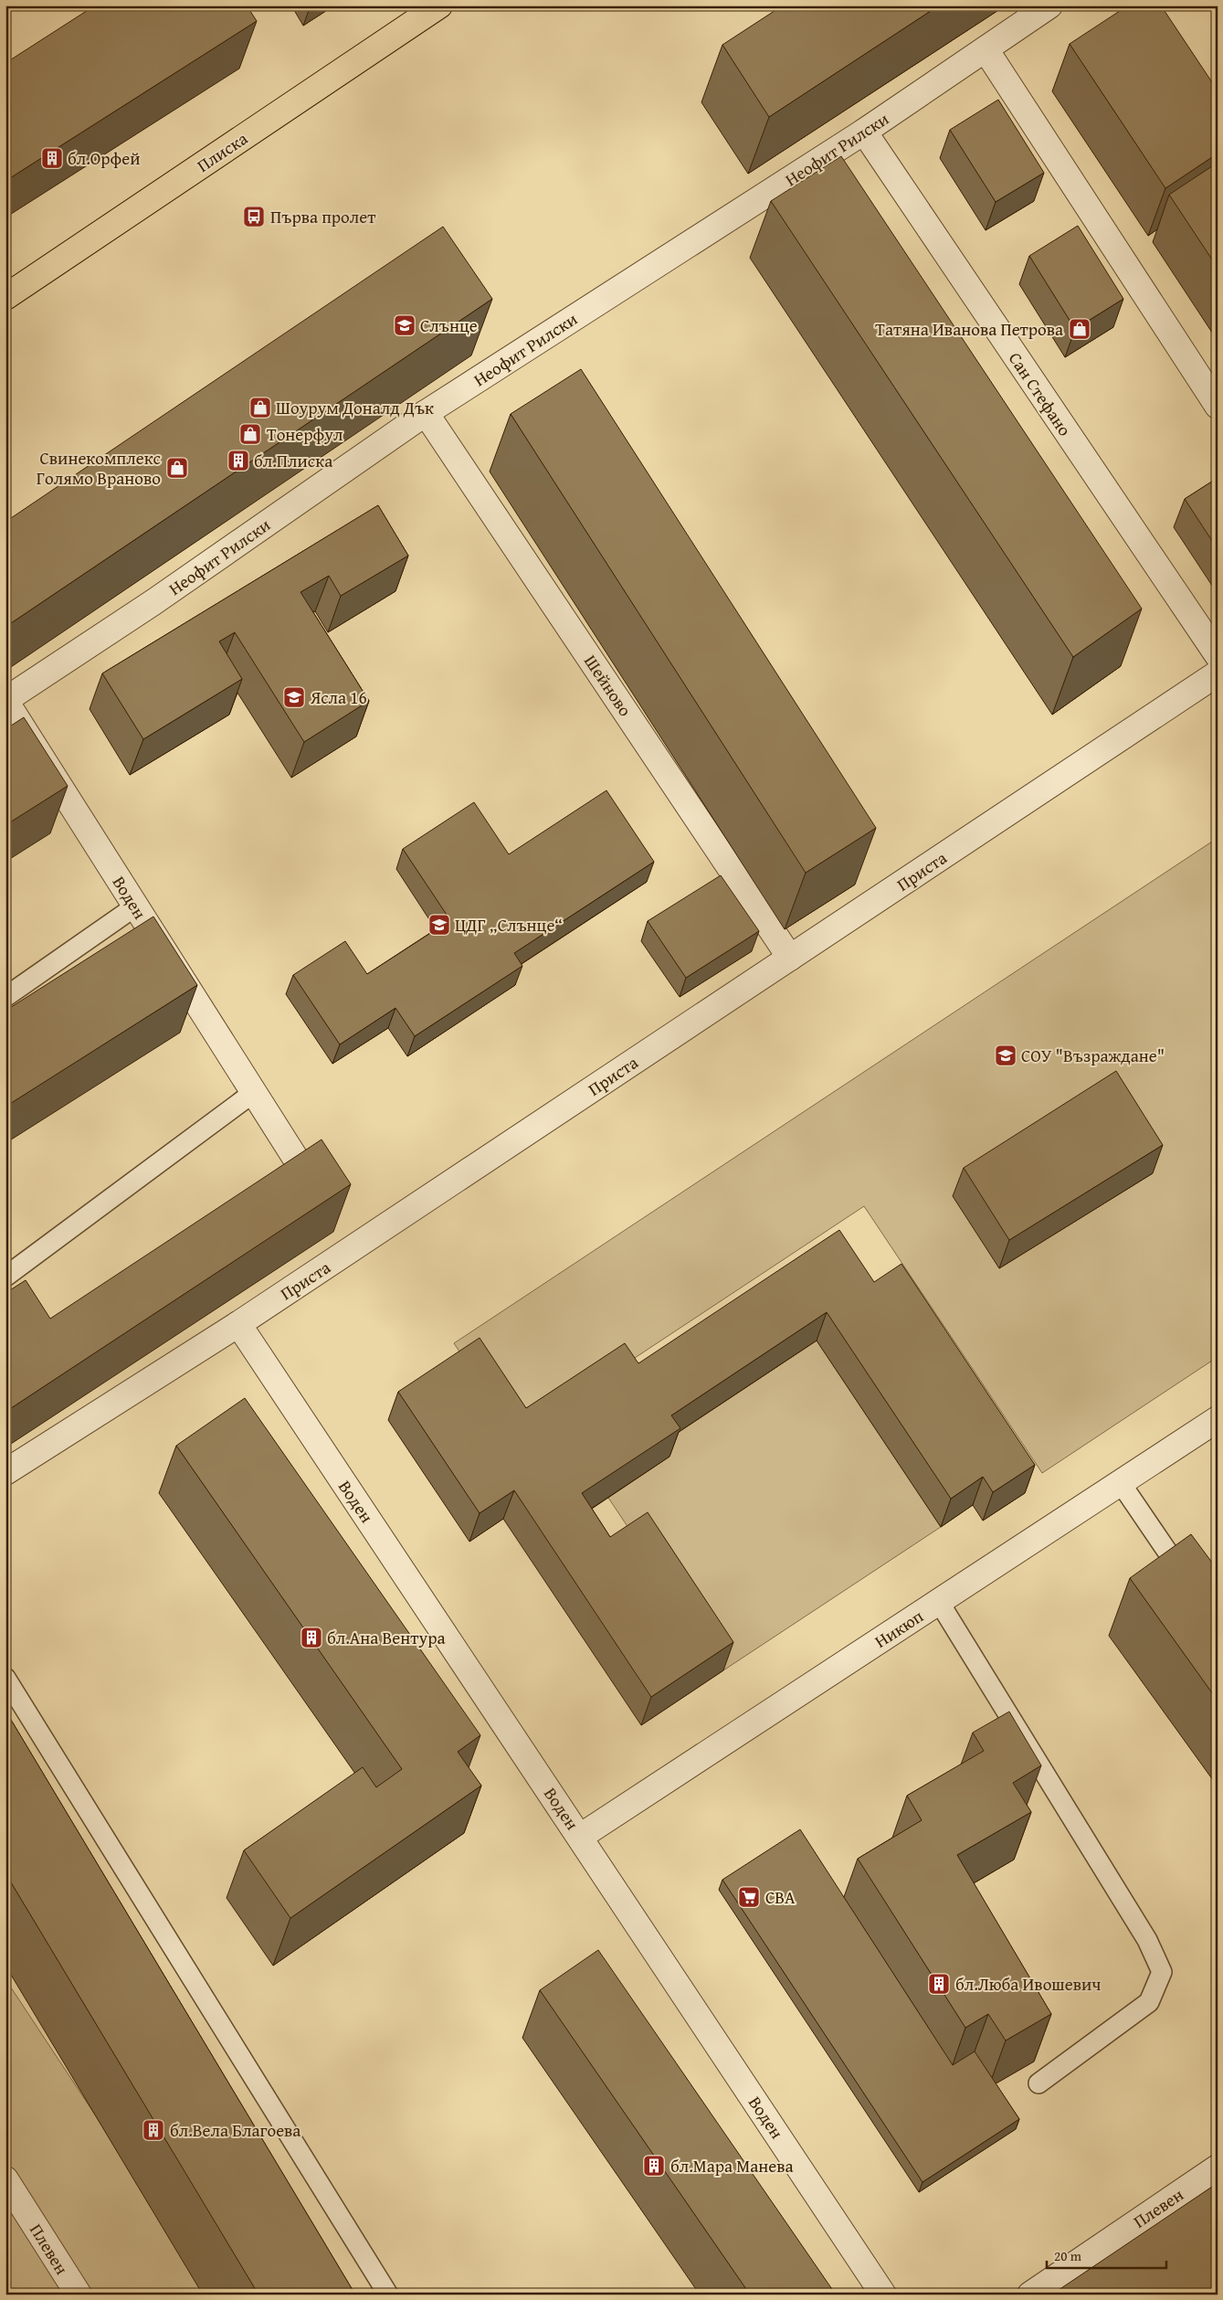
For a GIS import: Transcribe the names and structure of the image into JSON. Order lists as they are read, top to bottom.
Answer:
{
  "streets": {
    "main road": ["Плиска"],
    "street": [
      "Неофит Рилски",
      "Сан Стефано",
      "Шейново",
      "Приста",
      "Воден",
      "Никюп",
      "Плевен"
    ]
  },
  "crossings": [
    ["Неофит Рилски", "Сан Стефано"],
    ["Неофит Рилски", "Шейново"],
    ["Неофит Рилски", "Воден"],
    ["Шейново", "Приста"],
    ["Приста", "Воден"],
    ["Воден", "Никюп"]
  ],
  "places": {
    "building": [
      "бл.Орфей",
      "бл.Плиска",
      "бл.Ана Вентура",
      "бл.Люба Ивошевич",
      "бл.Вела Благоева",
      "бл.Мара Манева"
    ],
    "bus stop": ["Първа пролет"],
    "school or university": [
      "Слънце",
      "Ясла 16",
      "ЦДГ „Слънце“",
      "СОУ \"Възраждане\""
    ],
    "shop": [
      "Татяна Иванова Петрова",
      "Шоурум Доналд Дък",
      "Тонерфул",
      "Свинекомплекс Голямо Враново"
    ],
    "supermarket": ["CBA"]
  },
  "scale_bar": "20 m"
}
